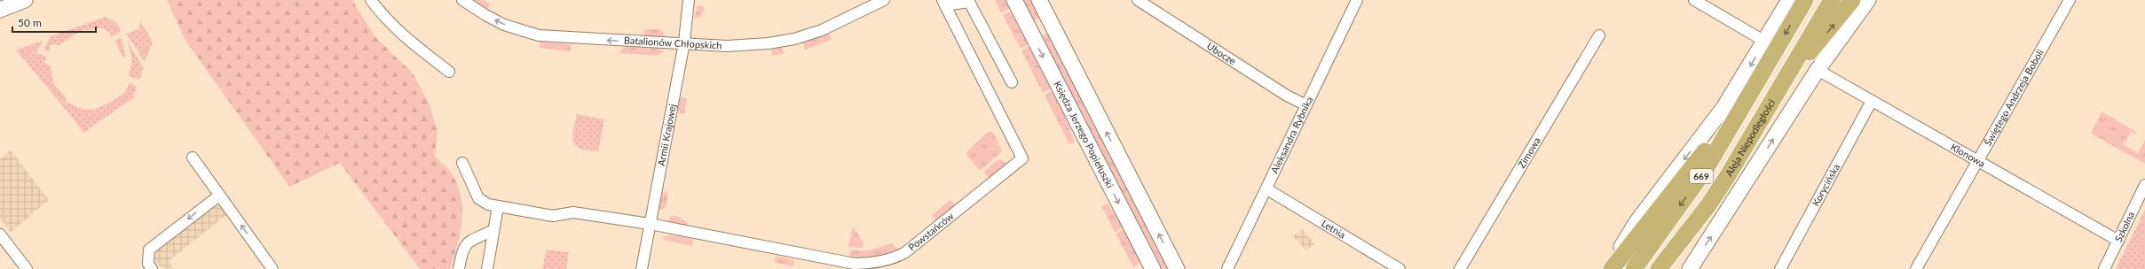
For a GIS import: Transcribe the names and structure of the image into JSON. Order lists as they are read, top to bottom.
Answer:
{
  "streets": {
    "main road": ["Księdza Jerzego Popiełuszki", "Aleja Niepodległości", "669"],
    "street": [
      "Batalionów Chłopskich",
      "Ubocze",
      "Świętego Andrzeja Boboli",
      "Armii Krajowej",
      "Aleksandra Rybnika",
      "Zimowa",
      "Klonowa",
      "Korycińska",
      "Szkolna",
      "Letnia",
      "Powstańców"
    ]
  },
  "crossings": [
    ["Batalionów Chłopskich", "Armii Krajowej"],
    ["Ubocze", "Aleksandra Rybnika"],
    ["Świętego Andrzeja Boboli", "Klonowa"],
    ["Armii Krajowej", "Powstańców"],
    ["Aleksandra Rybnika", "Letnia"],
    ["Klonowa", "Korycińska"],
    ["Klonowa", "Szkolna"]
  ],
  "one_way": ["Batalionów Chłopskich"],
  "scale_bar": "50 m"
}
